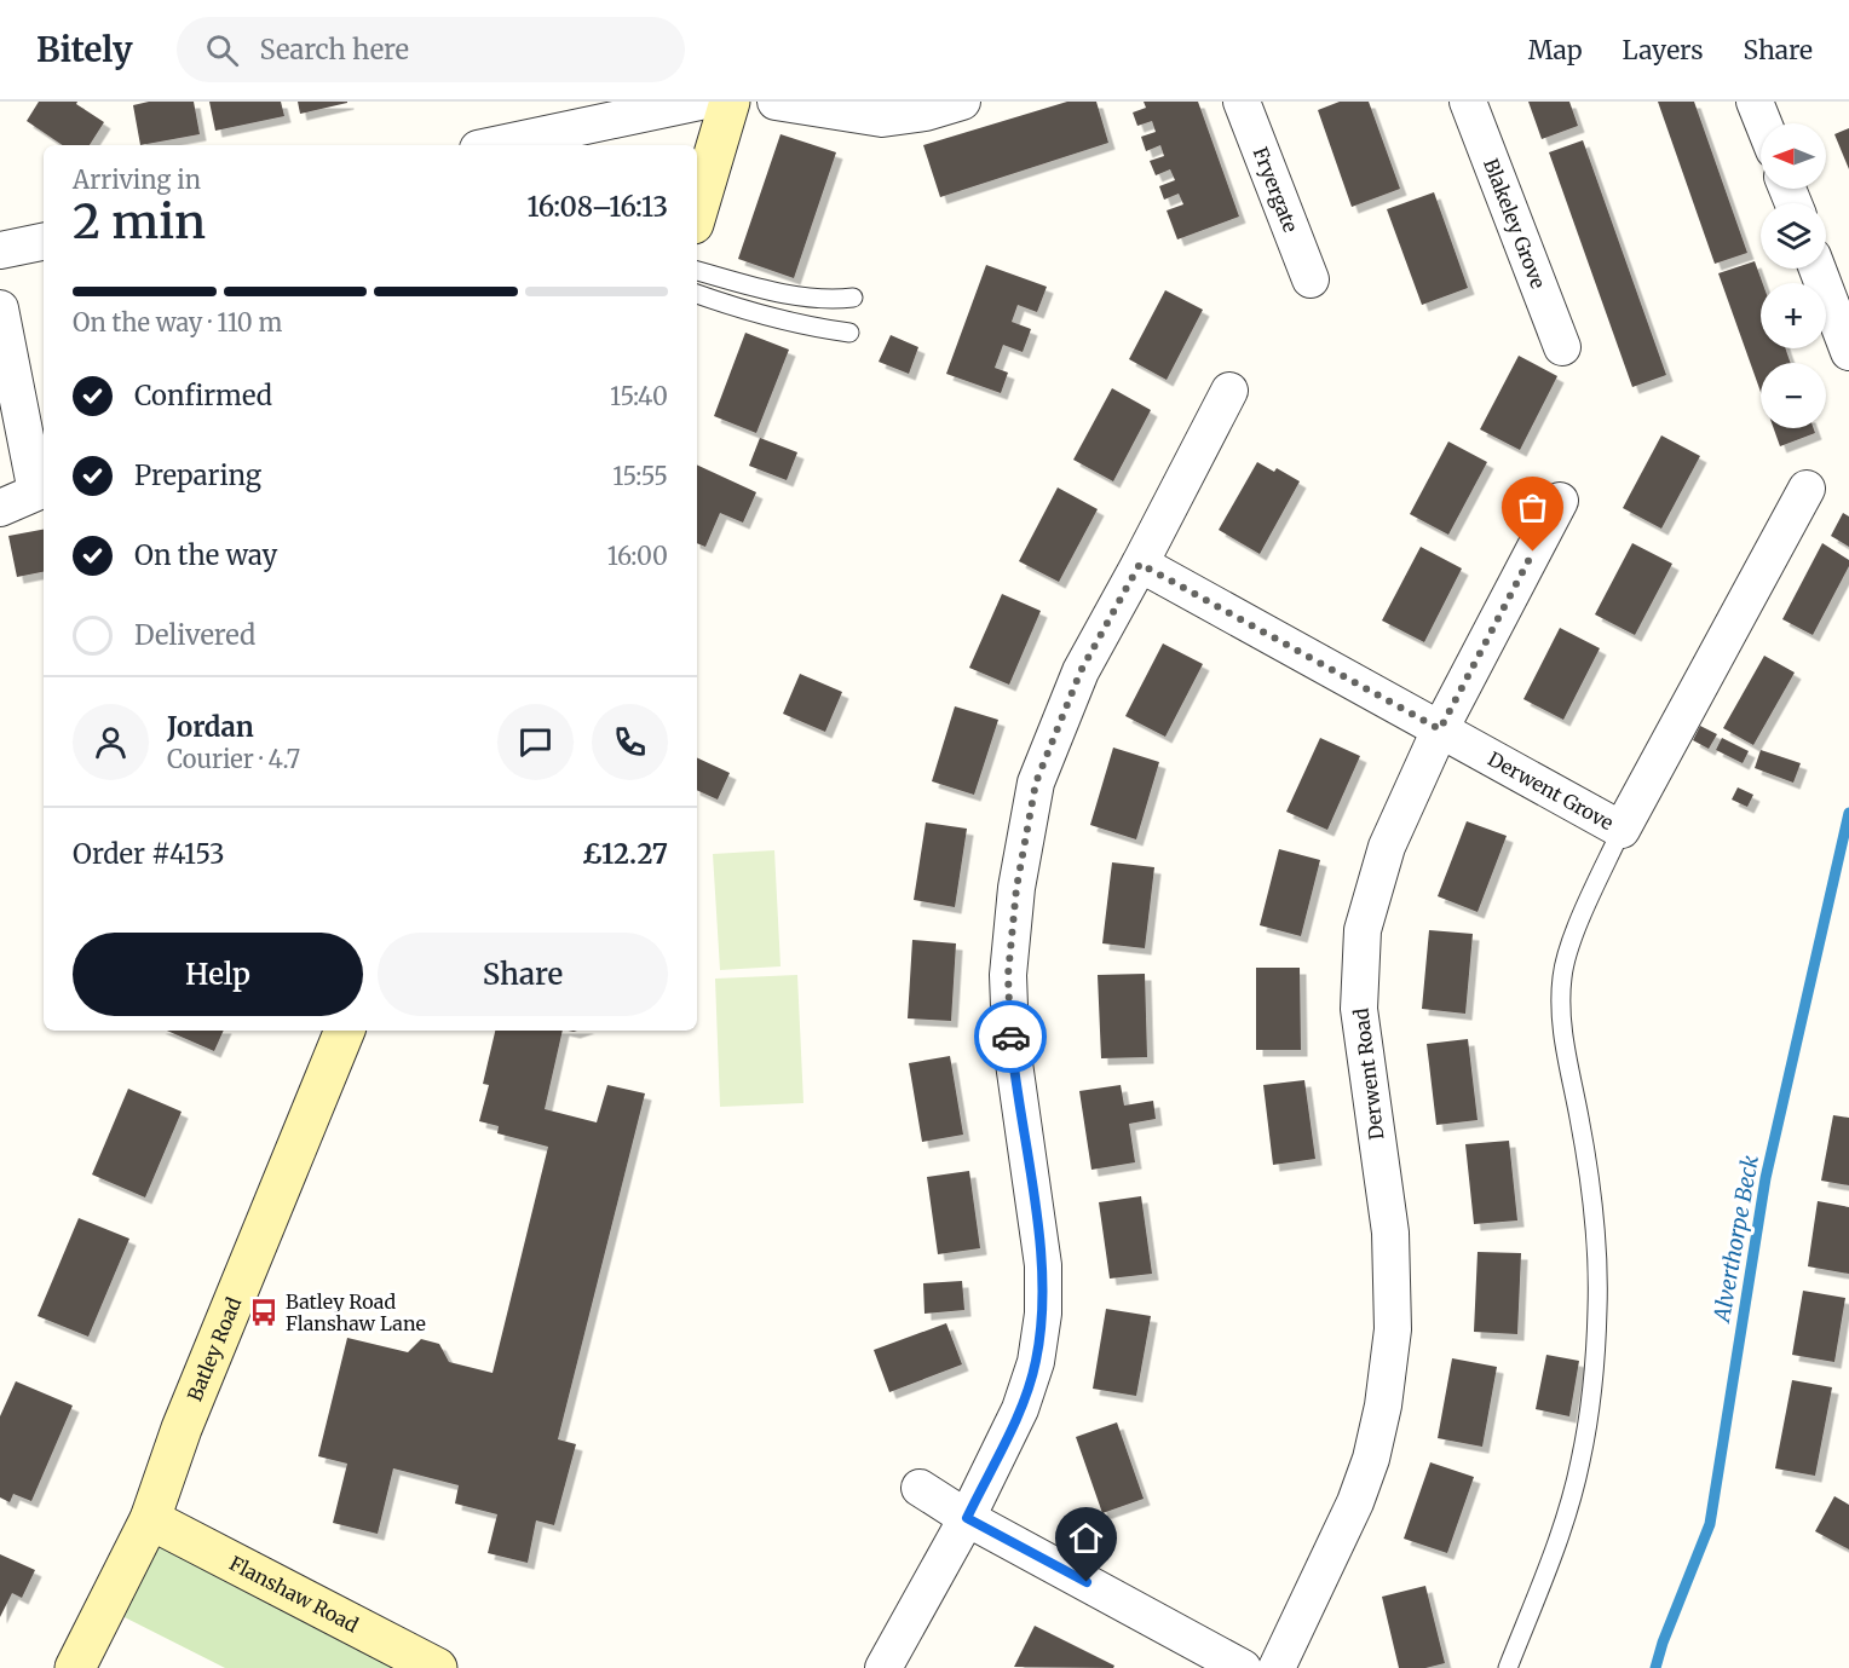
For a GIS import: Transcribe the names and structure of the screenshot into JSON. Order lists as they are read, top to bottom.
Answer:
{
  "streets": {
    "street": [
      "Fryergate",
      "Blakeley Grove",
      "Derwent Grove",
      "Derwent Road",
      "Batley Road",
      "Flanshaw Road"
    ]
  },
  "crossings": [
    ["Derwent Grove", "Derwent Road"],
    ["Batley Road", "Flanshaw Road"]
  ],
  "water": ["Alverthorpe Beck"],
  "places": {
    "bus stop": ["Batley Road Flanshaw Lane"]
  },
  "north": "left",
  "page": {
    "header": "Bitely",
    "search": "Search here",
    "nav": ["Map", "Layers", "Share"],
    "map_buttons": ["+", "−"],
    "heading": ["2 min", "Arriving in", "16:08–16:13"],
    "panel": [
      "Jordan",
      "Courier · 4.7",
      "Order #4153",
      "£12.27"
    ],
    "bar": "On the way · 110 m",
    "list": [
      ["Confirmed", "15:40"],
      ["Preparing", "15:55"],
      ["On the way", "16:00"],
      "Delivered"
    ],
    "buttons": ["Help", "Share"]
  }
}
